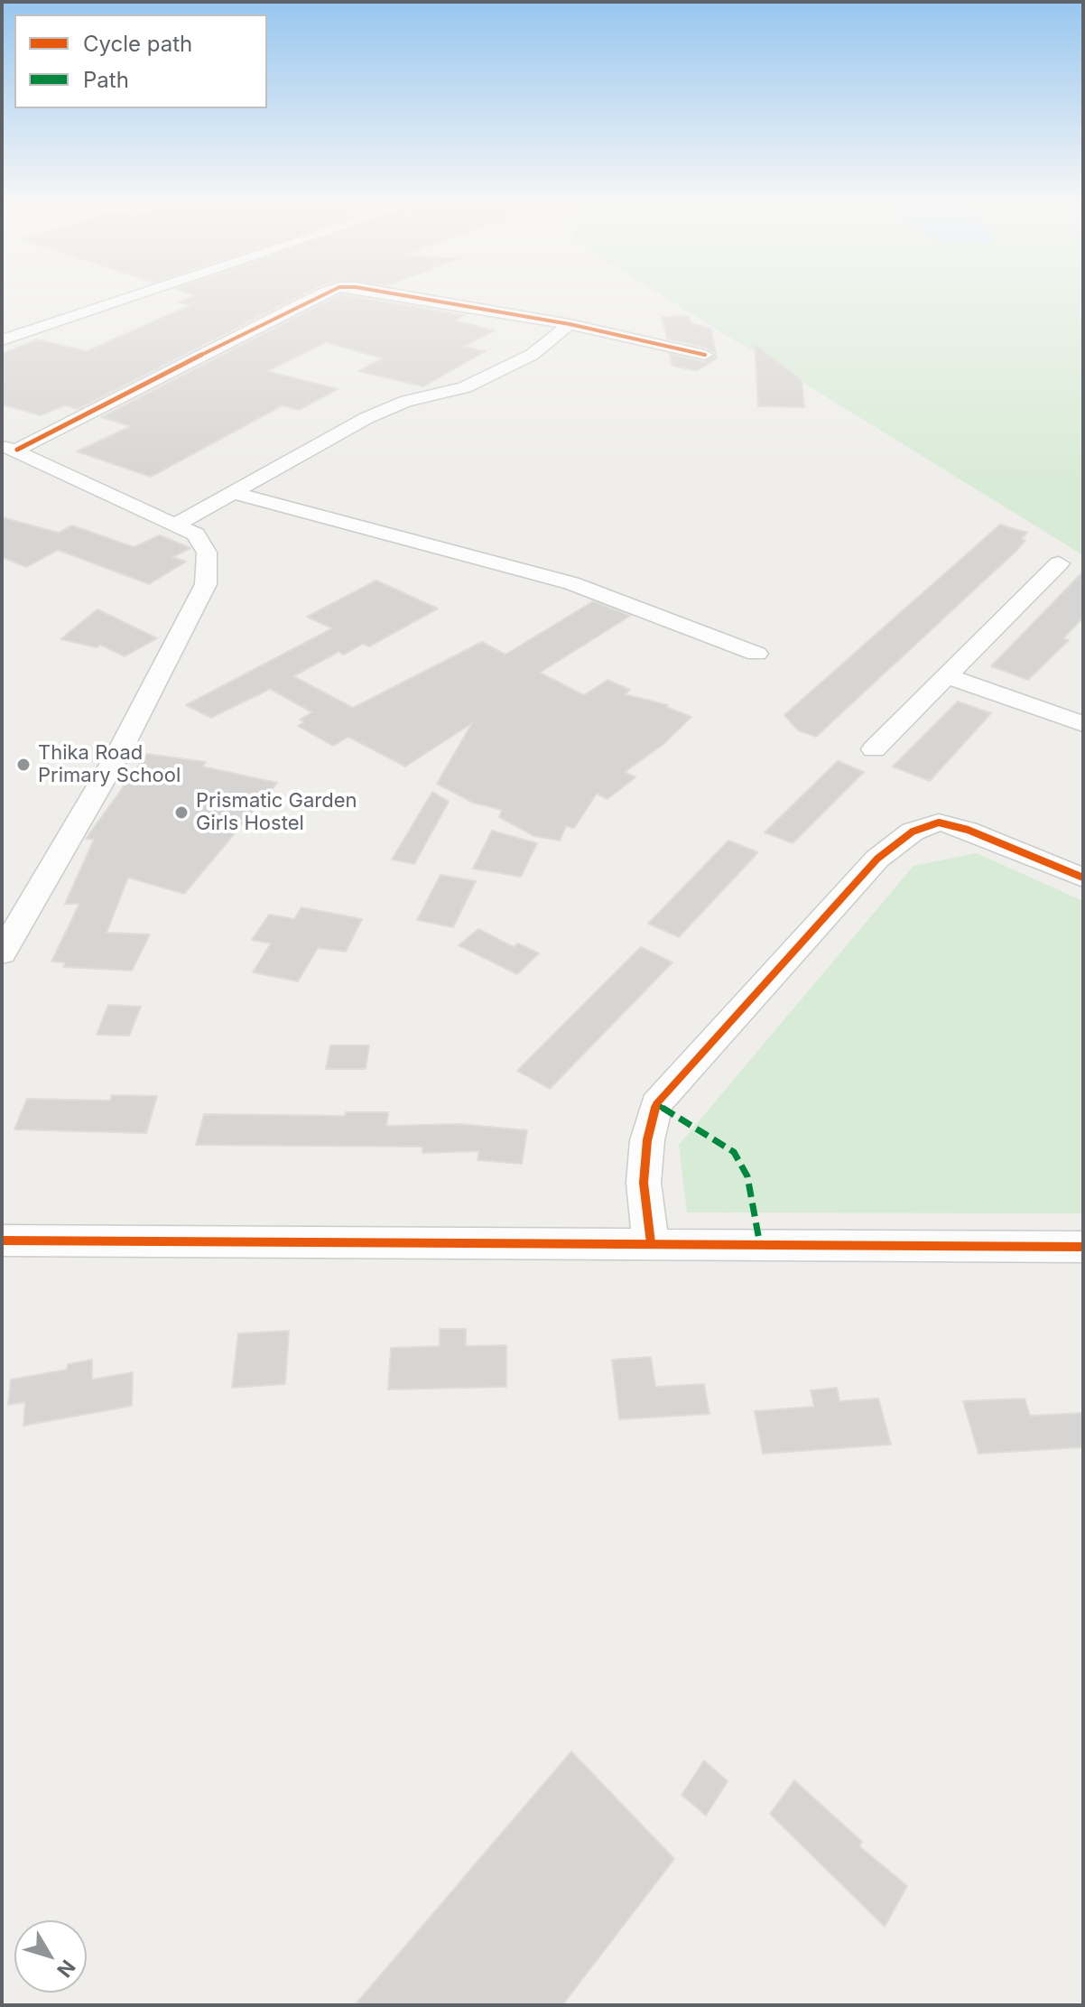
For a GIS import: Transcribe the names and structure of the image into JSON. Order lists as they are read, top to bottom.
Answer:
{
  "places": ["Thika Road Primary School", "Prismatic Garden Girls Hostel"],
  "legend": ["Cycle path", "Path"],
  "north": "bottom right"
}
